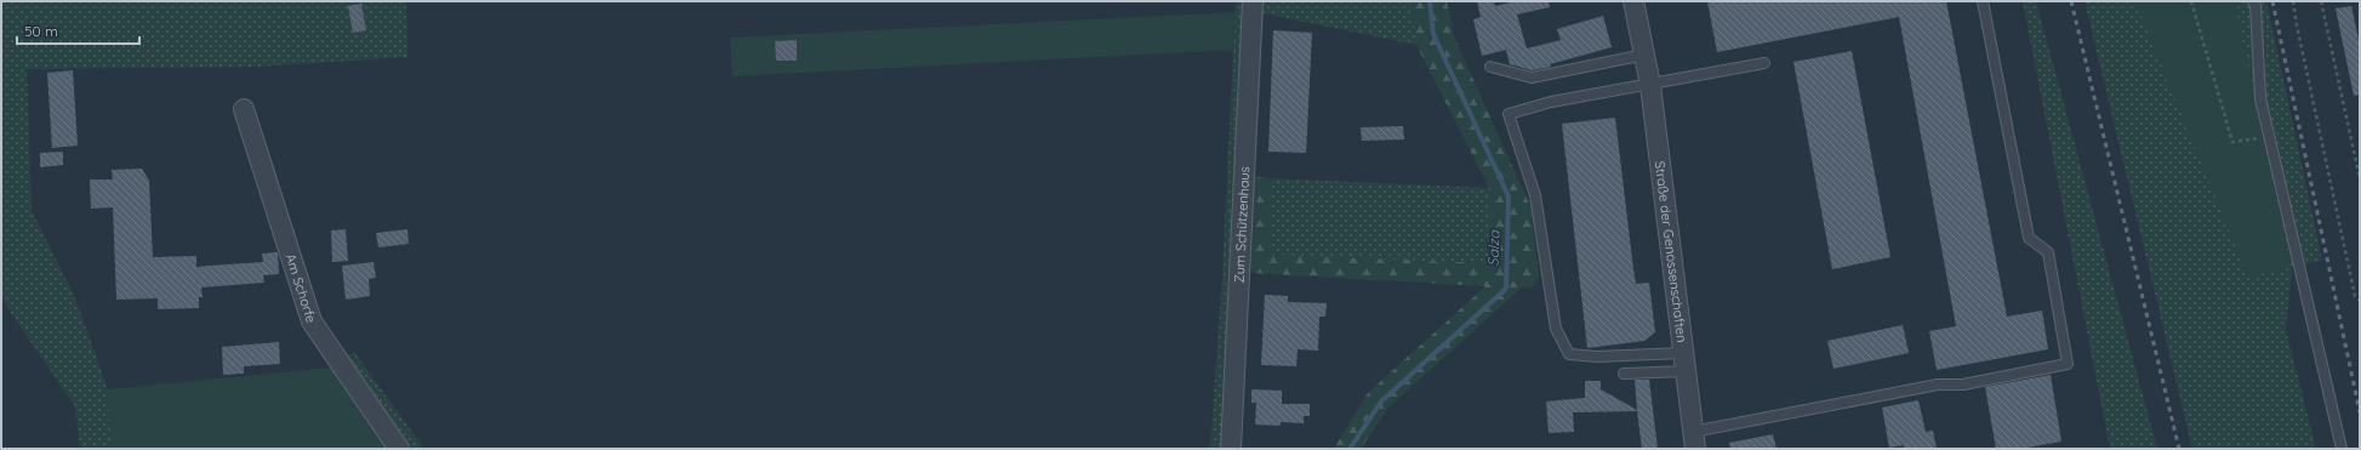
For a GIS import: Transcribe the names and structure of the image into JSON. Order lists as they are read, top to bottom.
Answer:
{
  "streets": {
    "street": ["Zum Schützenhaus", "Straße der Genossenschaften", "Am Schorfe"]
  },
  "water": ["Salza"],
  "scale_bar": "50 m"
}
